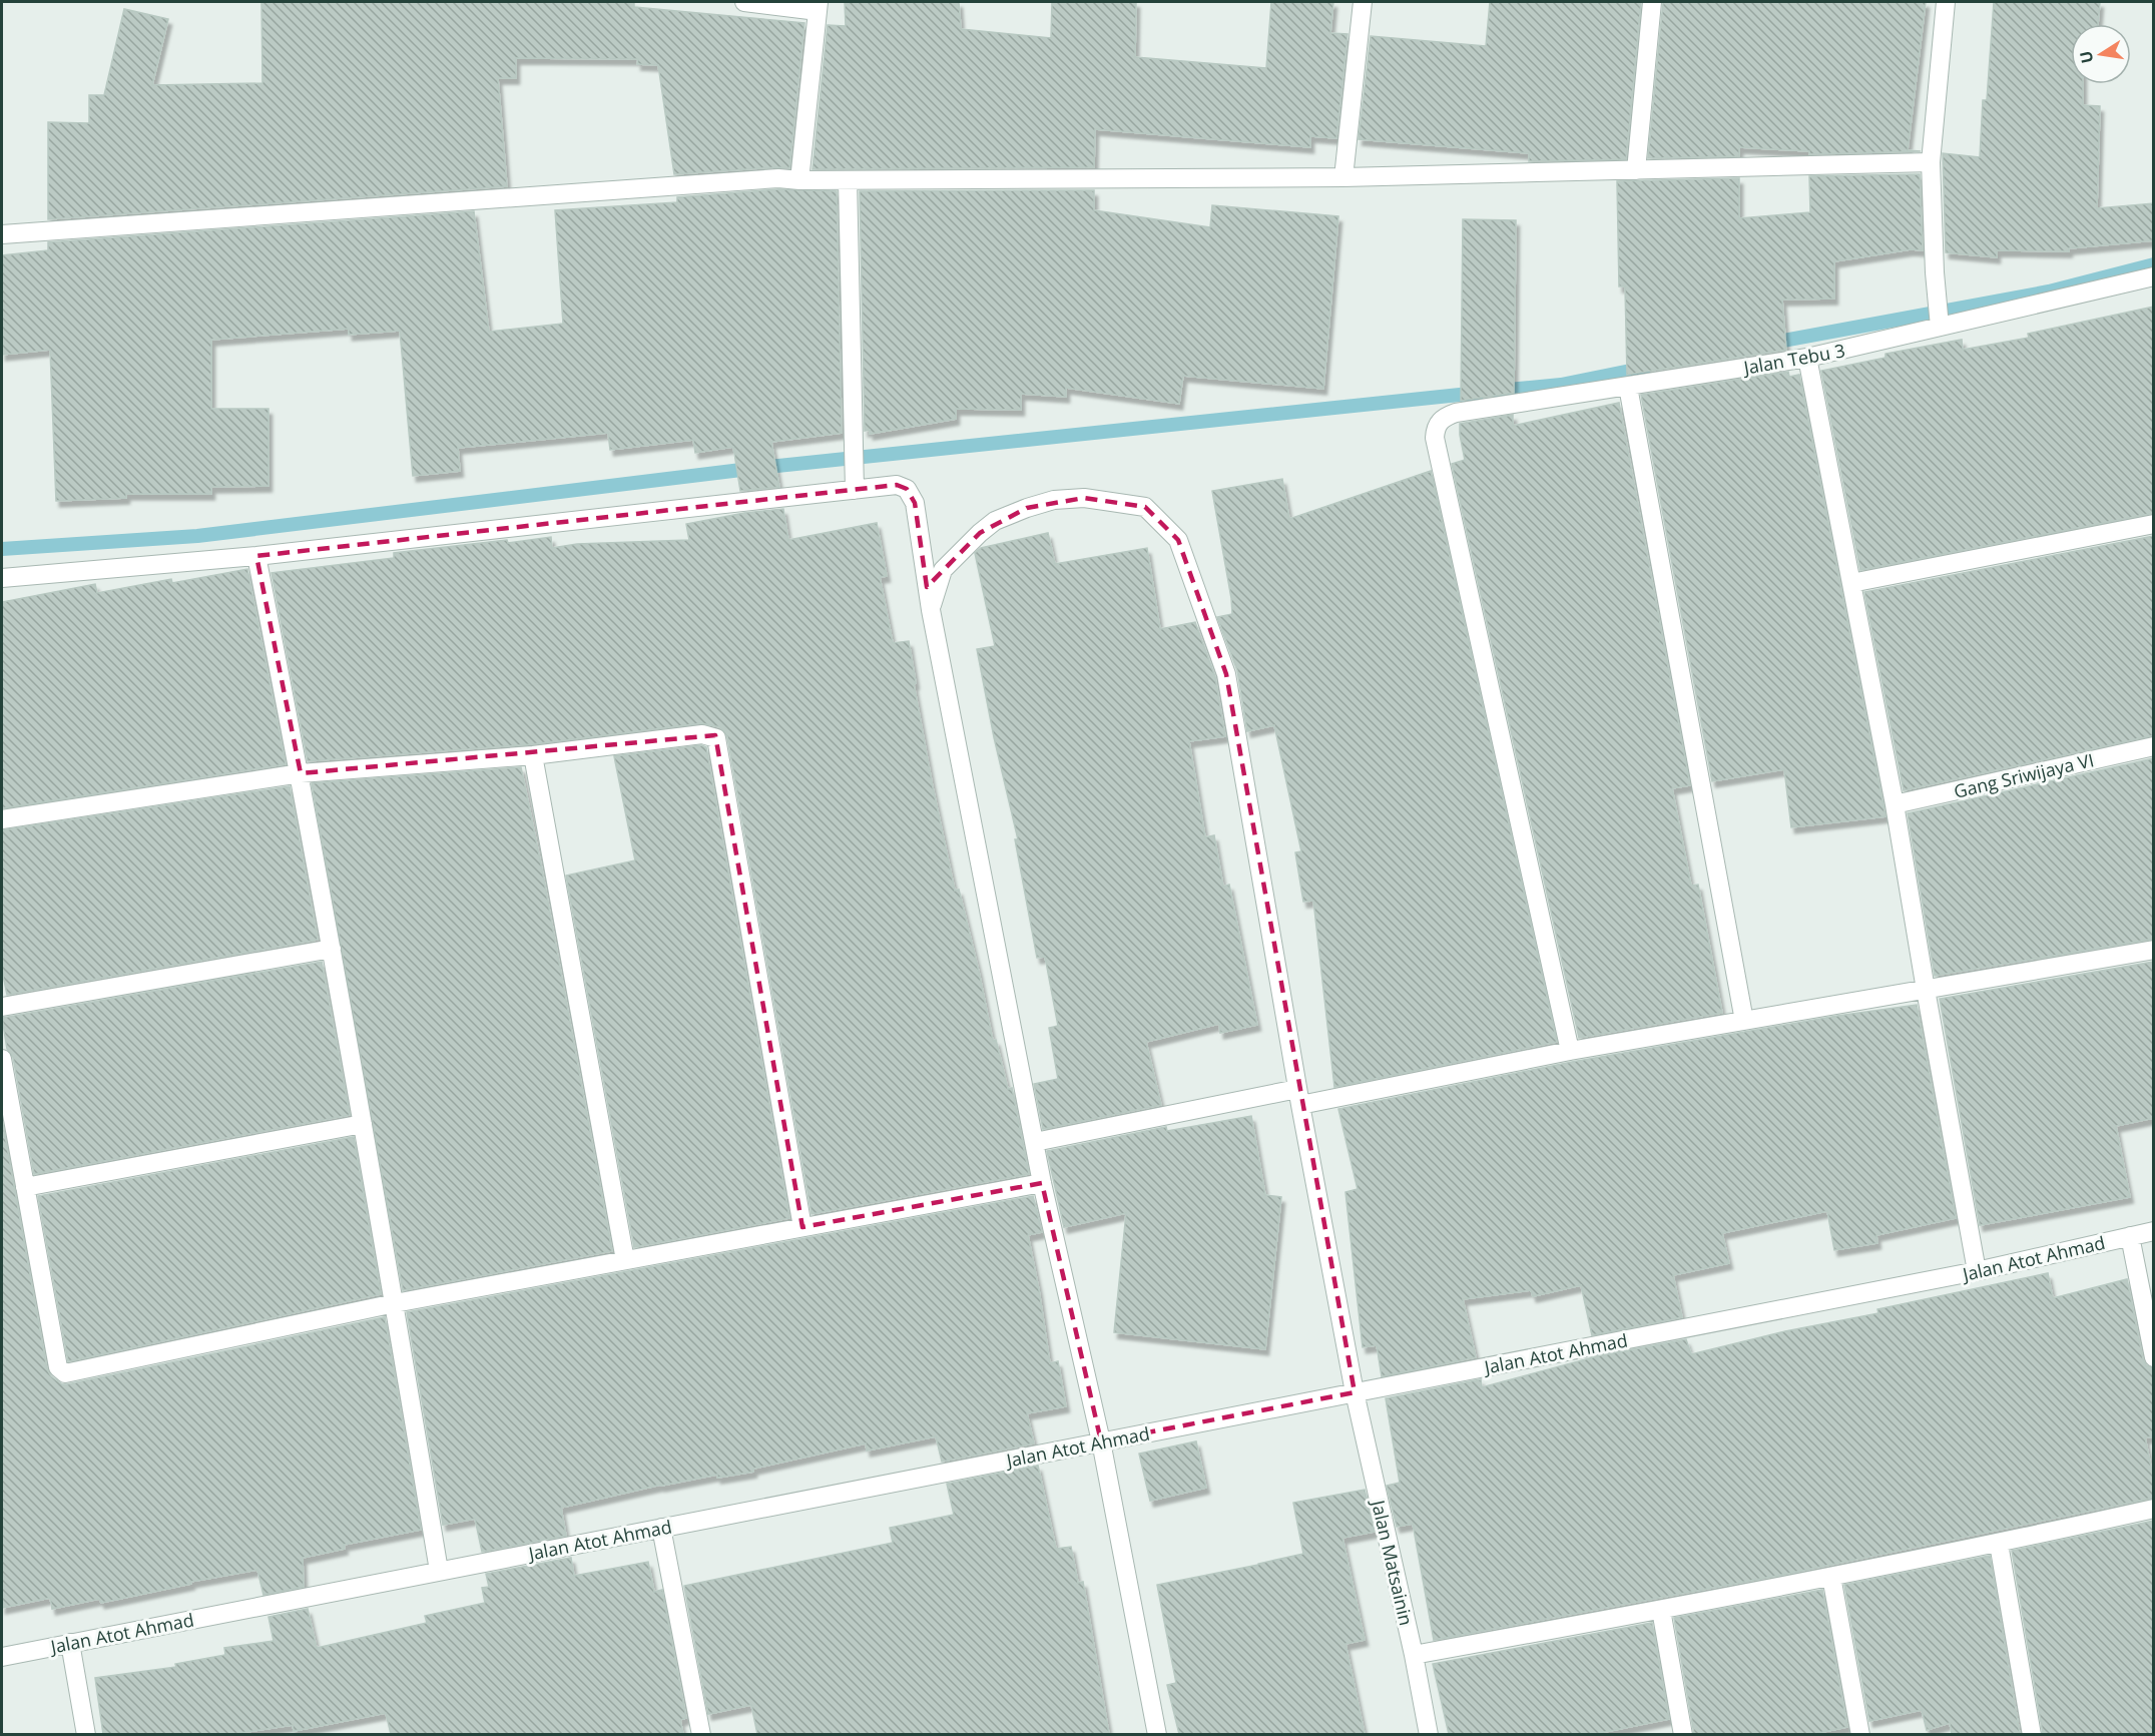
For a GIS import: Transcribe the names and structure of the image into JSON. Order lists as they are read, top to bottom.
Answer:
{
  "streets": {
    "street": [
      "Jalan Tebu 3",
      "Gang Sriwijaya VI",
      "Jalan Atot Ahmad",
      "Jalan Matsainin"
    ]
  },
  "crossings": [
    ["Jalan Atot Ahmad", "Jalan Matsainin"]
  ],
  "north": "left"
}
